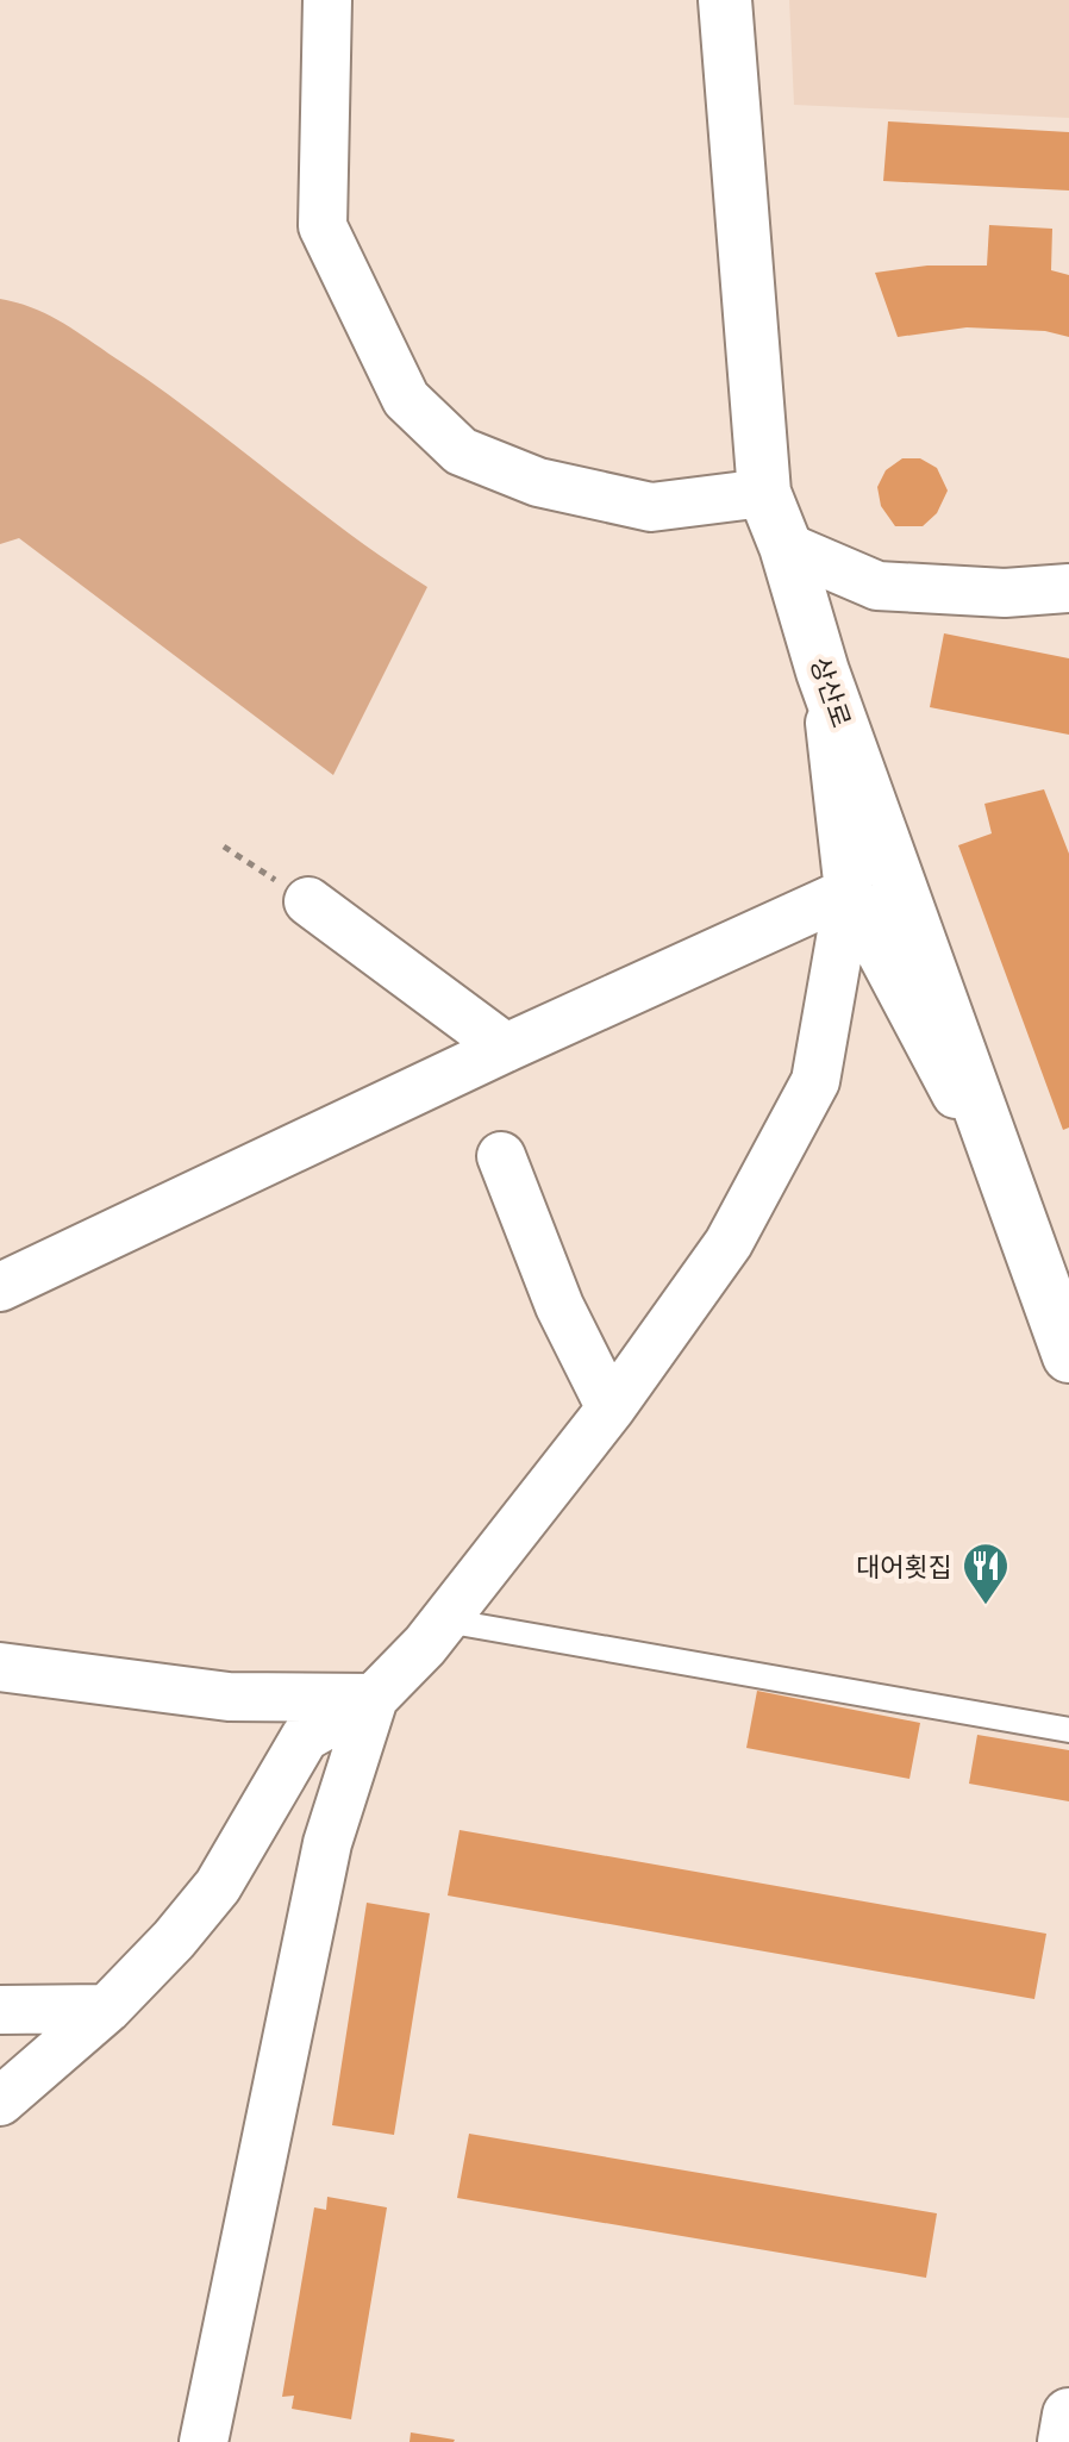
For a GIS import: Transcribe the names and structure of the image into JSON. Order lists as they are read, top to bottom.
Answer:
{
  "streets": {
    "street": ["상산로"]
  },
  "places": {
    "restaurant": ["대어횟집"]
  }
}
